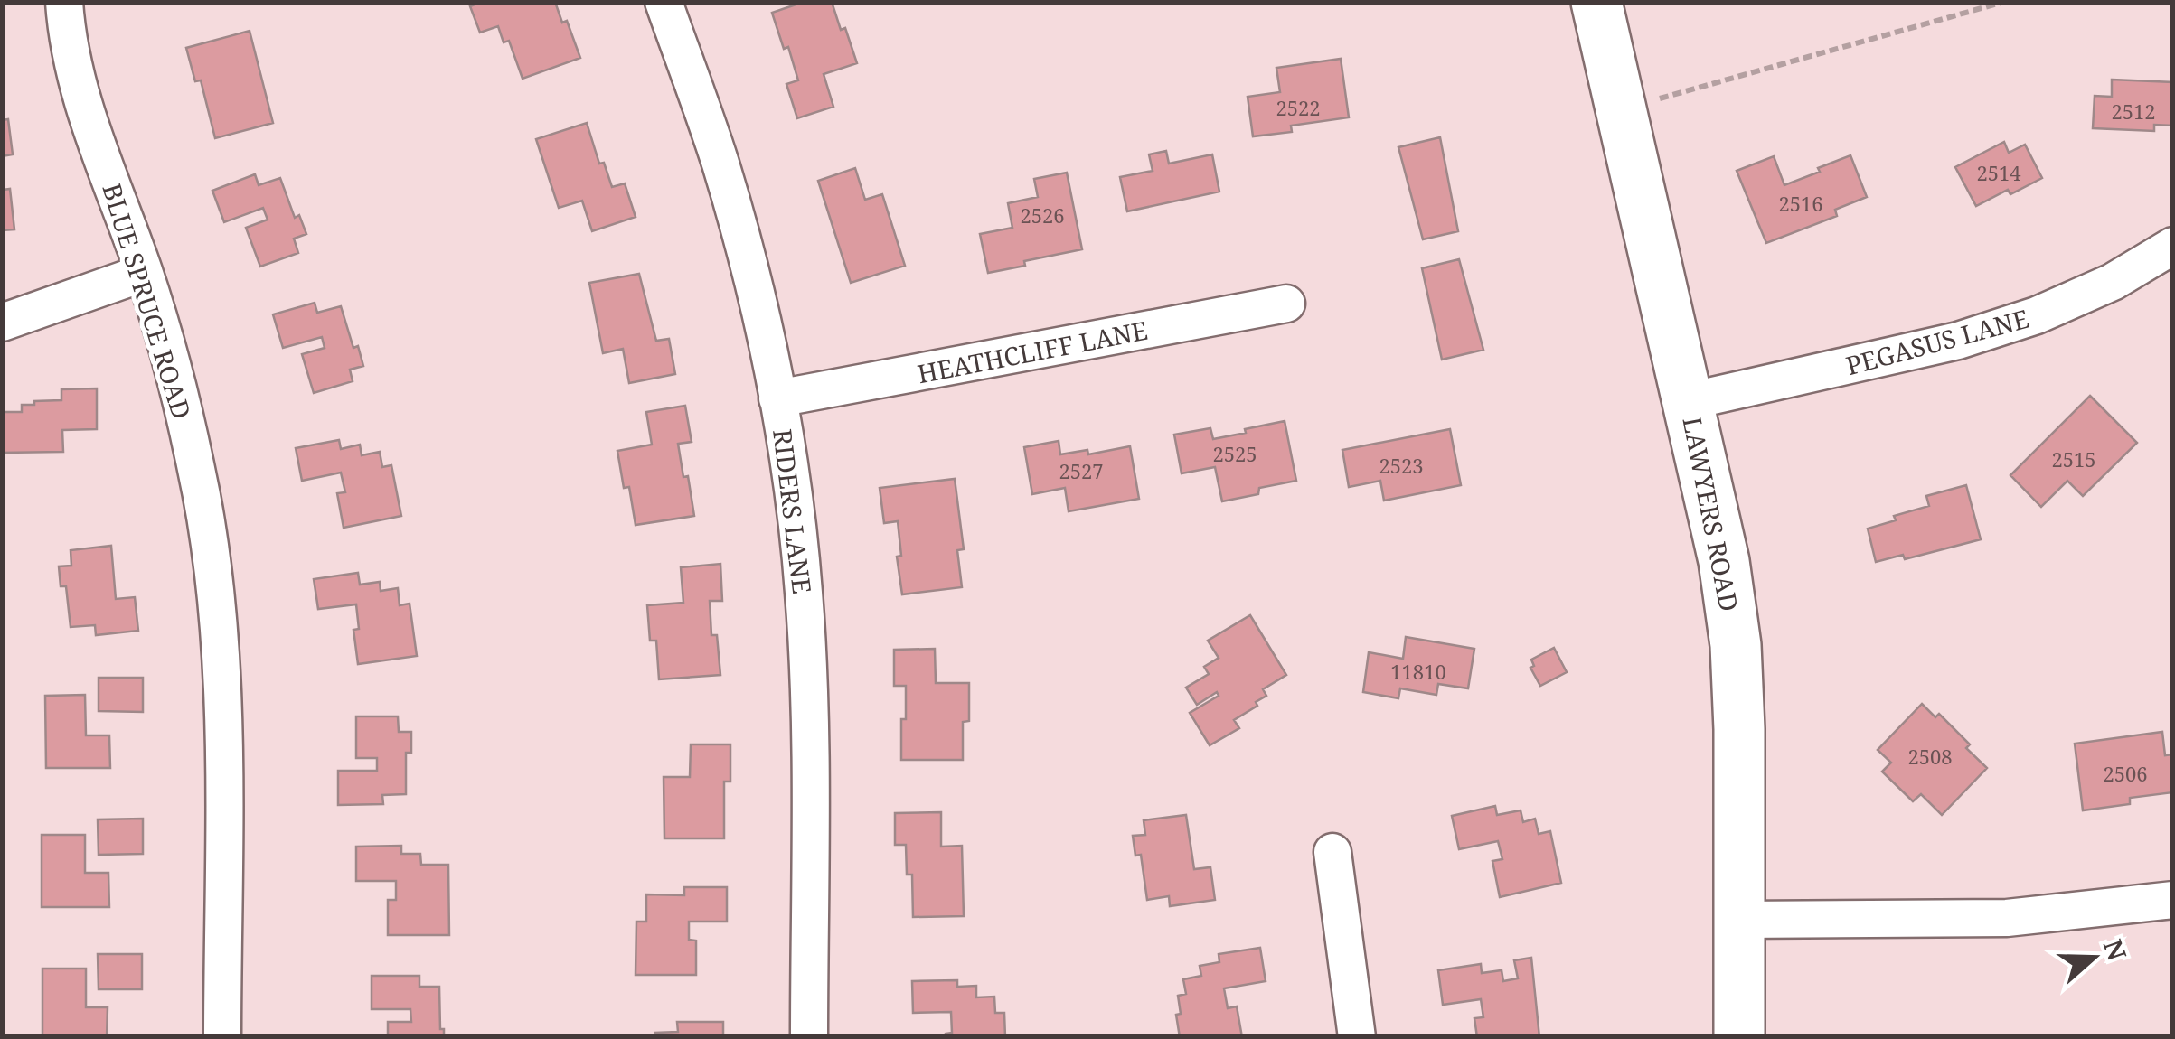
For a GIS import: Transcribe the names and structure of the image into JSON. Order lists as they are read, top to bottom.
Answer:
{
  "streets": {
    "main road": ["LAWYERS ROAD"],
    "street": [
      "BLUE SPRUCE ROAD",
      "PEGASUS LANE",
      "HEATHCLIFF LANE",
      "RIDERS LANE"
    ]
  },
  "crossings": [
    ["PEGASUS LANE", "LAWYERS ROAD"],
    ["HEATHCLIFF LANE", "RIDERS LANE"]
  ],
  "house_numbers": [
    "2522",
    "2512",
    "2514",
    "2516",
    "2526",
    "2525",
    "2515",
    "2523",
    "2527",
    "11810",
    "2508",
    "2506"
  ],
  "north": "right"
}
